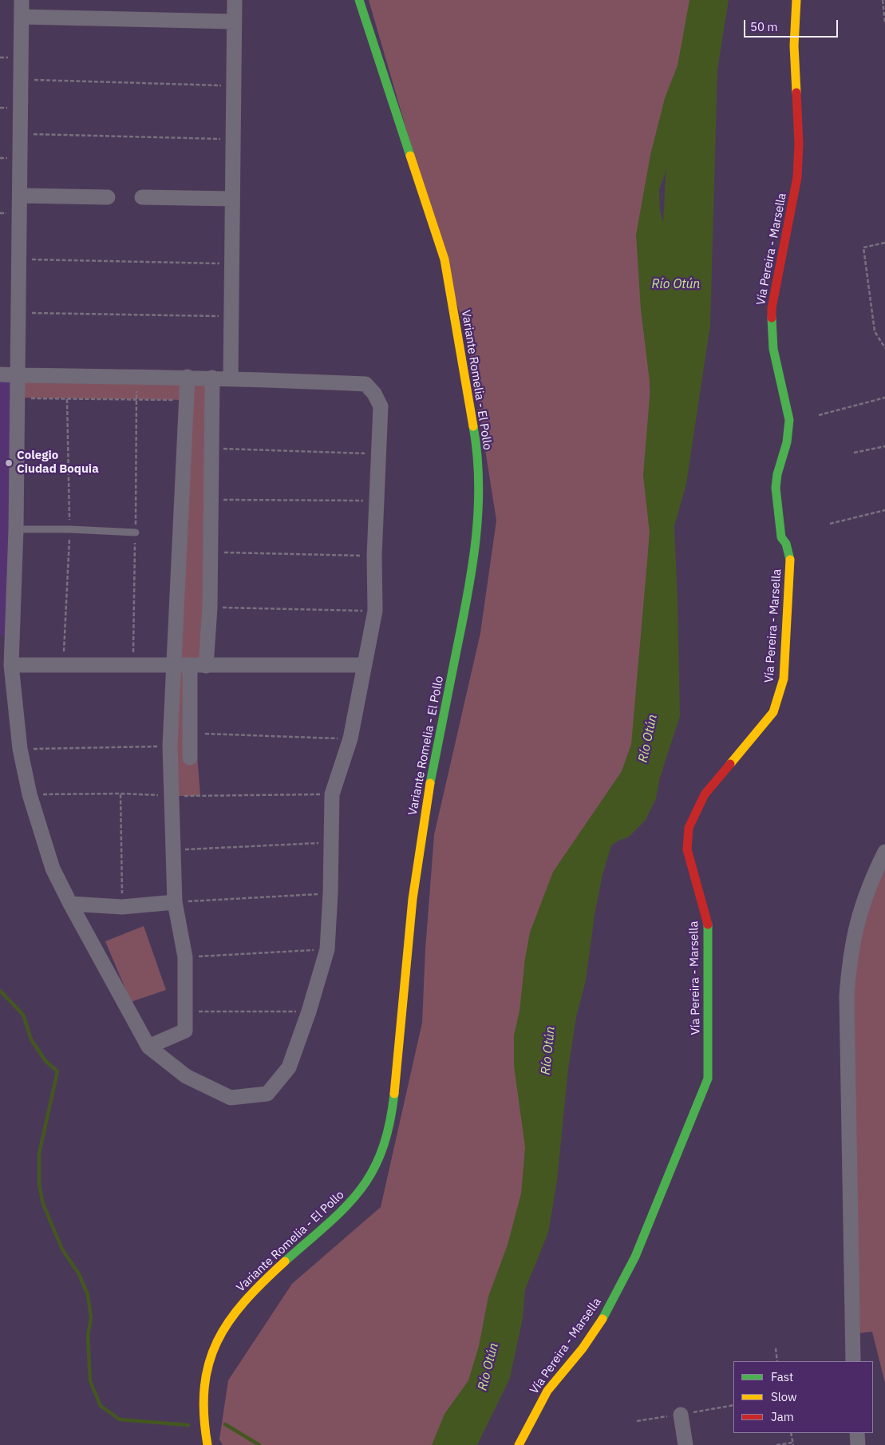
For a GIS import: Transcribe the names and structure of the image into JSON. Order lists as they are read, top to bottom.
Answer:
{
  "streets": {
    "main road": ["Vía Pereira - Marsella", "Variante Romelia - El Pollo"]
  },
  "water": ["Río Otún"],
  "places": ["Colegio Ciudad Boquia"],
  "legend": ["Fast", "Slow", "Jam"],
  "scale_bar": "50 m"
}
